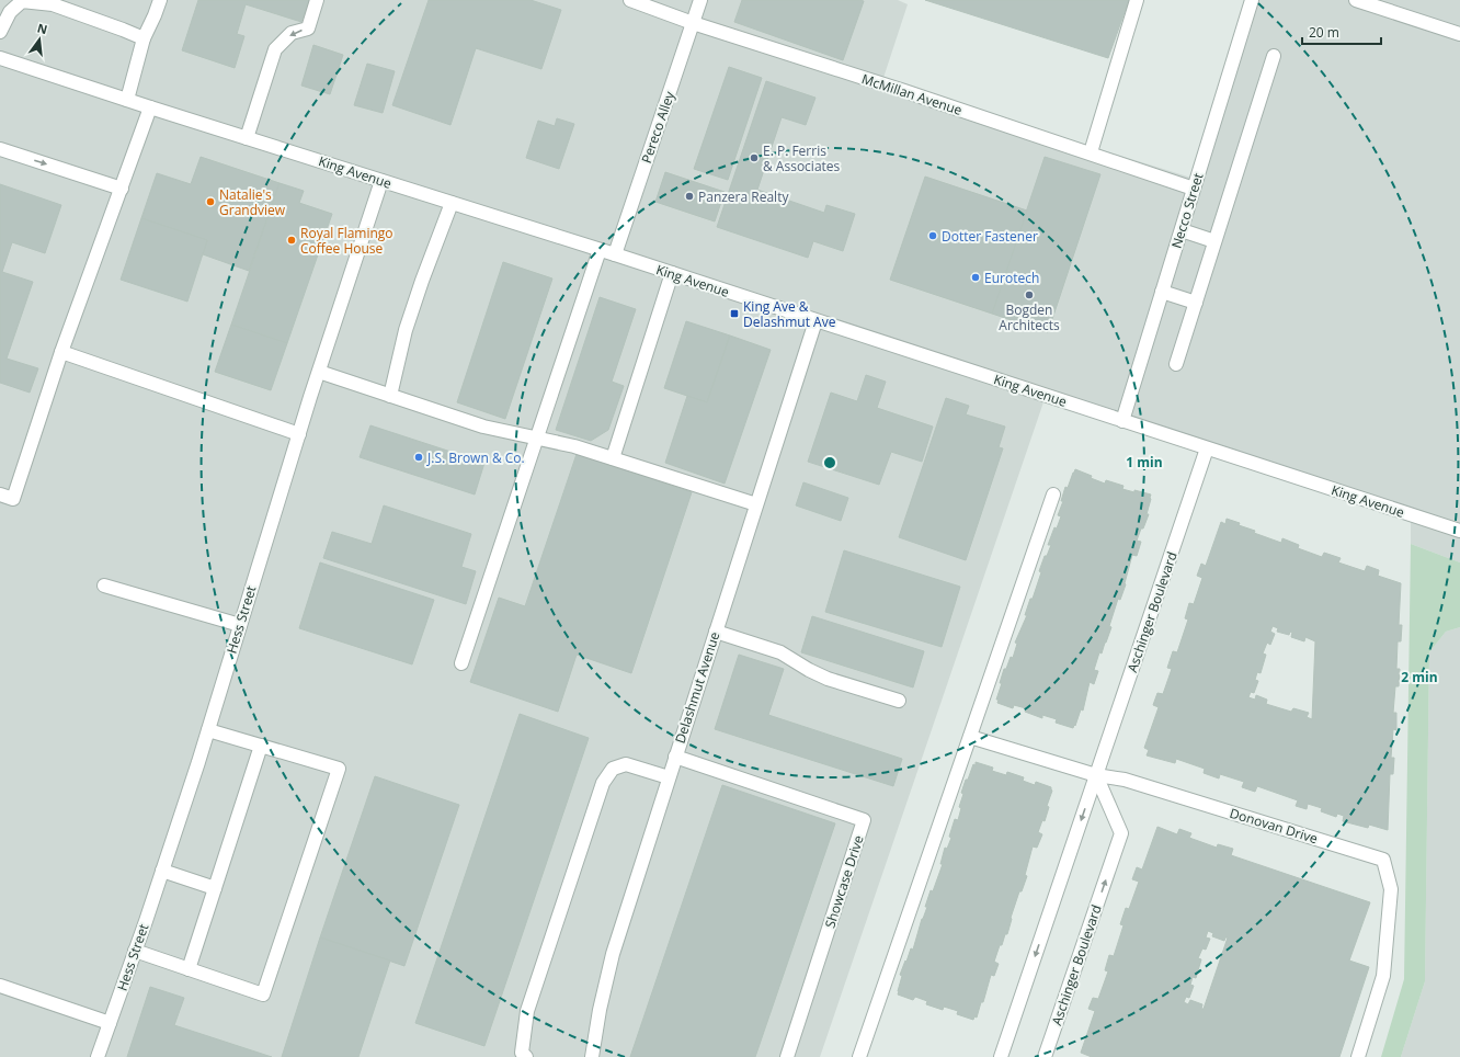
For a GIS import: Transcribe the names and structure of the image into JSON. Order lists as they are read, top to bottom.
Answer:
{
  "streets": {
    "street": [
      "McMillan Avenue",
      "Pereco Alley",
      "King Avenue",
      "Necco Street",
      "Aschinger Boulevard",
      "Hess Street",
      "Delashmut Avenue",
      "Donovan Drive",
      "Showcase Drive"
    ]
  },
  "crossings": [
    ["McMillan Avenue", "Pereco Alley"],
    ["McMillan Avenue", "Necco Street"],
    ["Pereco Alley", "King Avenue"],
    ["King Avenue", "Necco Street"],
    ["King Avenue", "Aschinger Boulevard"],
    ["King Avenue", "Hess Street"],
    ["King Avenue", "Delashmut Avenue"],
    ["Aschinger Boulevard", "Donovan Drive"],
    ["Delashmut Avenue", "Showcase Drive"]
  ],
  "places": {
    "other": [
      "E. P. Ferris & Associates",
      "Panzera Realty",
      "Natalie's Grandview",
      "Dotter Fastener",
      "Royal Flamingo Coffee House",
      "Eurotech",
      "Bogden Architects",
      "J.S. Brown & Co."
    ],
    "transit": ["King Ave & Delashmut Ave"]
  },
  "scale_bar": "20 m",
  "north": "top",
  "rings": ["1 min", "2 min"]
}
